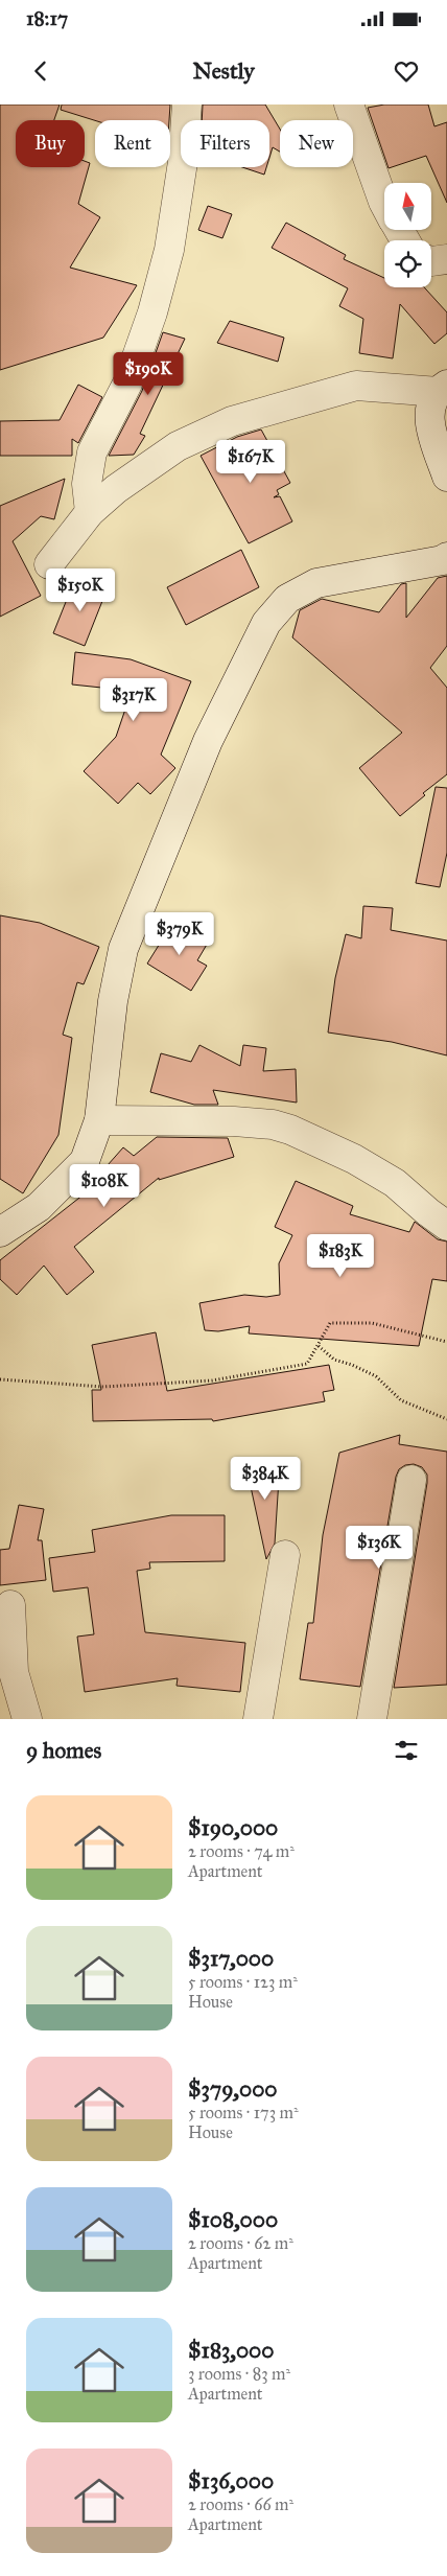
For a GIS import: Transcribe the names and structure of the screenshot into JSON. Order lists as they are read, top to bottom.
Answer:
{
  "north": "top",
  "page": {
    "status": "18:17",
    "header": "Nestly",
    "chip": [
      "Buy",
      "Rent",
      "Filters",
      "New"
    ],
    "price": [
      "$190K",
      "$167K",
      "$150K",
      "$317K",
      "$379K",
      "$108K",
      "$183K",
      "$384K",
      "$136K"
    ],
    "heading": "9 homes",
    "list": [
      {
        "name": "$190,000",
        "note": "2 rooms · 74 m² · Apartment"
      },
      {
        "name": "$317,000",
        "note": "5 rooms · 123 m² · House"
      },
      {
        "name": "$379,000",
        "note": "5 rooms · 173 m² · House"
      },
      {
        "name": "$108,000",
        "note": "2 rooms · 62 m² · Apartment"
      },
      {
        "name": "$183,000",
        "note": "3 rooms · 83 m² · Apartment"
      },
      {
        "name": "$136,000",
        "note": "2 rooms · 66 m² · Apartment"
      }
    ]
  }
}
